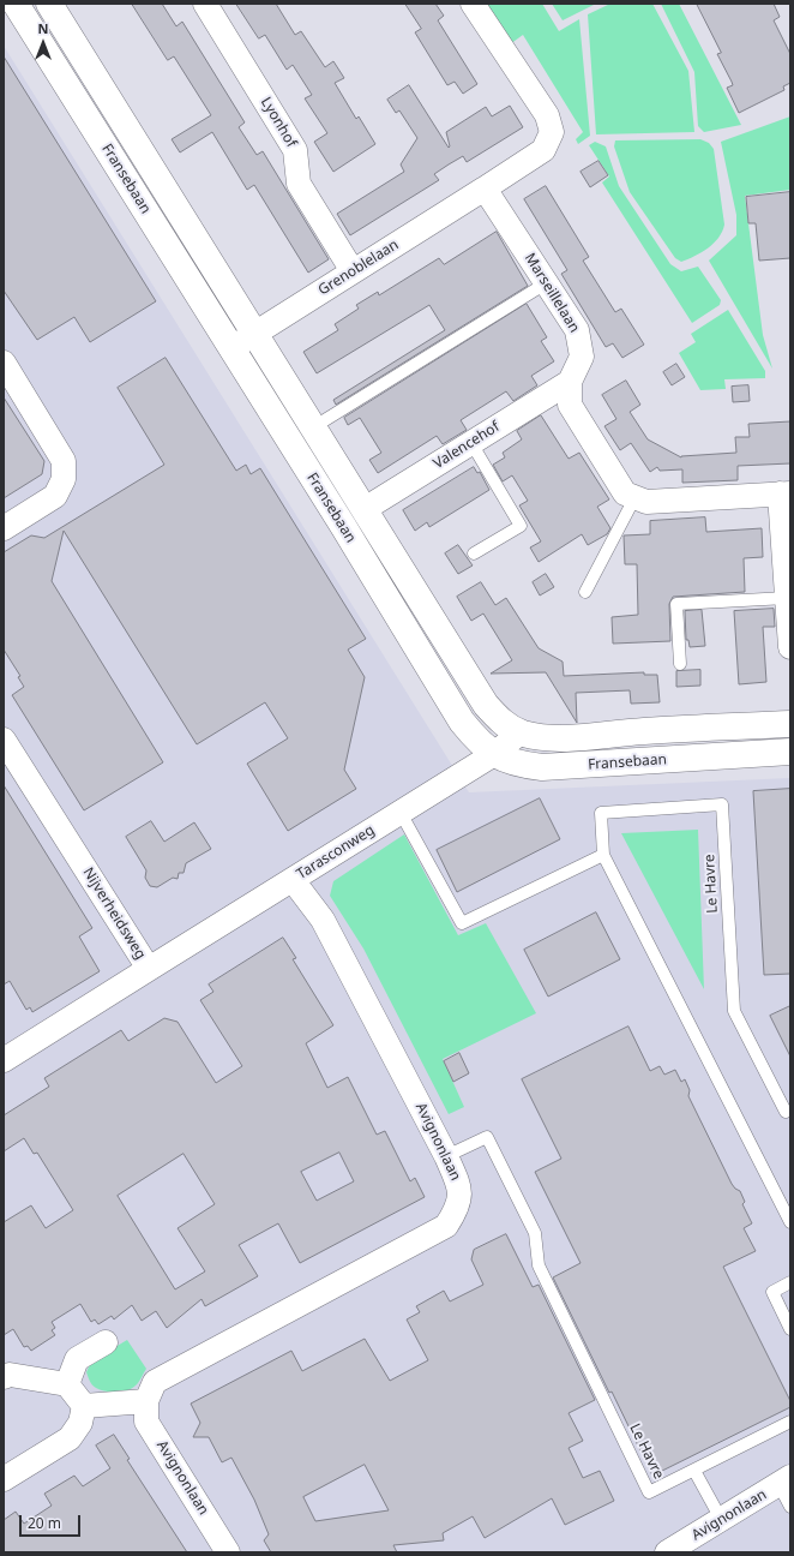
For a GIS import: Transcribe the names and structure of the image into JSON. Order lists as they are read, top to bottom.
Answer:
{
  "streets": {
    "street": [
      "Lyonhof",
      "Fransebaan",
      "Grenoblelaan",
      "Marseillelaan",
      "Valencehof",
      "Tarasconweg",
      "Nijverheidsweg",
      "Avignonlaan"
    ],
    "lane": ["Le Havre"]
  },
  "crossings": [
    ["Lyonhof", "Grenoblelaan"],
    ["Fransebaan", "Grenoblelaan"],
    ["Fransebaan", "Valencehof"],
    ["Fransebaan", "Tarasconweg"],
    ["Grenoblelaan", "Marseillelaan"],
    ["Marseillelaan", "Valencehof"],
    ["Tarasconweg", "Nijverheidsweg"],
    ["Tarasconweg", "Avignonlaan"],
    ["Le Havre", "Avignonlaan"]
  ],
  "scale_bar": "20 m",
  "north": "top"
}
